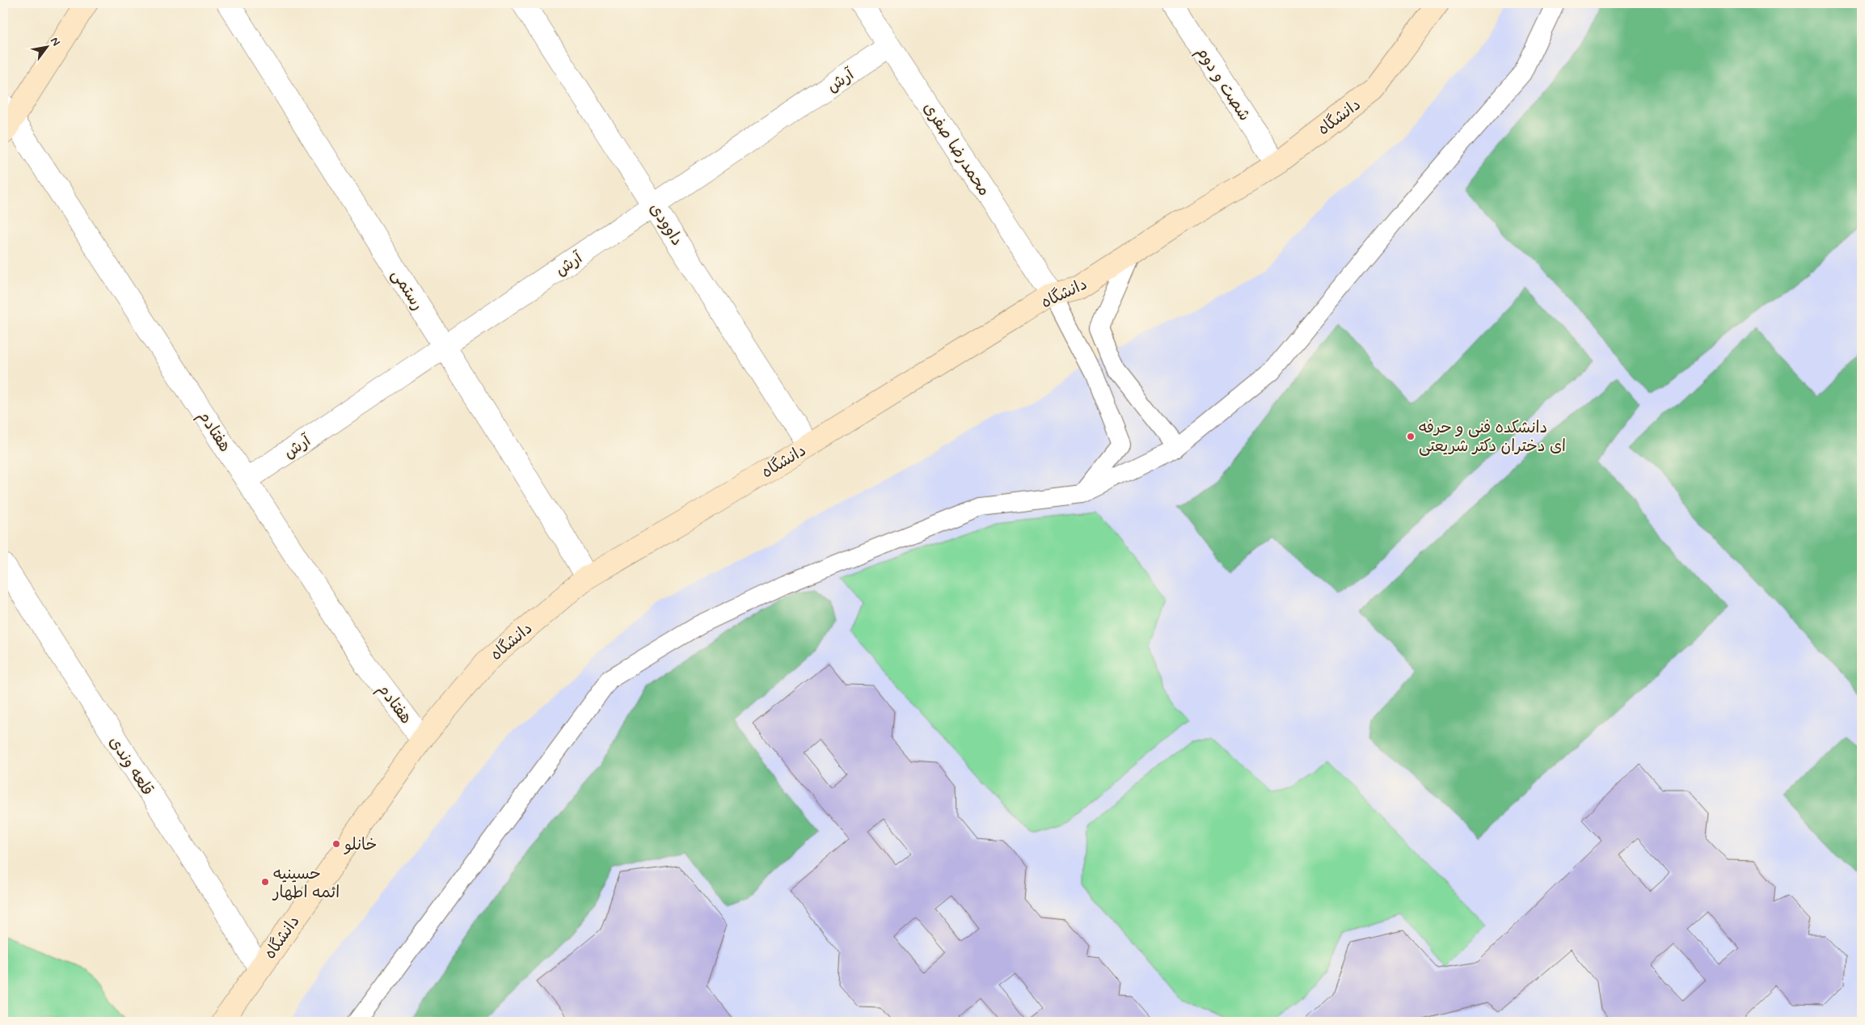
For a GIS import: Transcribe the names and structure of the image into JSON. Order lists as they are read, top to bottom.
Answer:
{
  "streets": {
    "street": [
      "آرش",
      "شصت و دوم",
      "دانشگاه",
      "محمدرضا صفری",
      "داوودی",
      "رستمی",
      "هفتادم",
      "قلعه وندی"
    ]
  },
  "crossings": [
    ["آرش", "محمدرضا صفری"],
    ["آرش", "داوودی"],
    ["آرش", "رستمی"],
    ["آرش", "هفتادم"],
    ["شصت و دوم", "دانشگاه"],
    ["دانشگاه", "محمدرضا صفری"],
    ["دانشگاه", "داوودی"],
    ["دانشگاه", "رستمی"],
    ["دانشگاه", "هفتادم"],
    ["دانشگاه", "قلعه وندی"]
  ],
  "places": ["دانشکده فنی و حرفه ای دختران دکتر شریعتی", "خانلو", "حسینیه ائمه اطهار"],
  "north": "top right"
}
